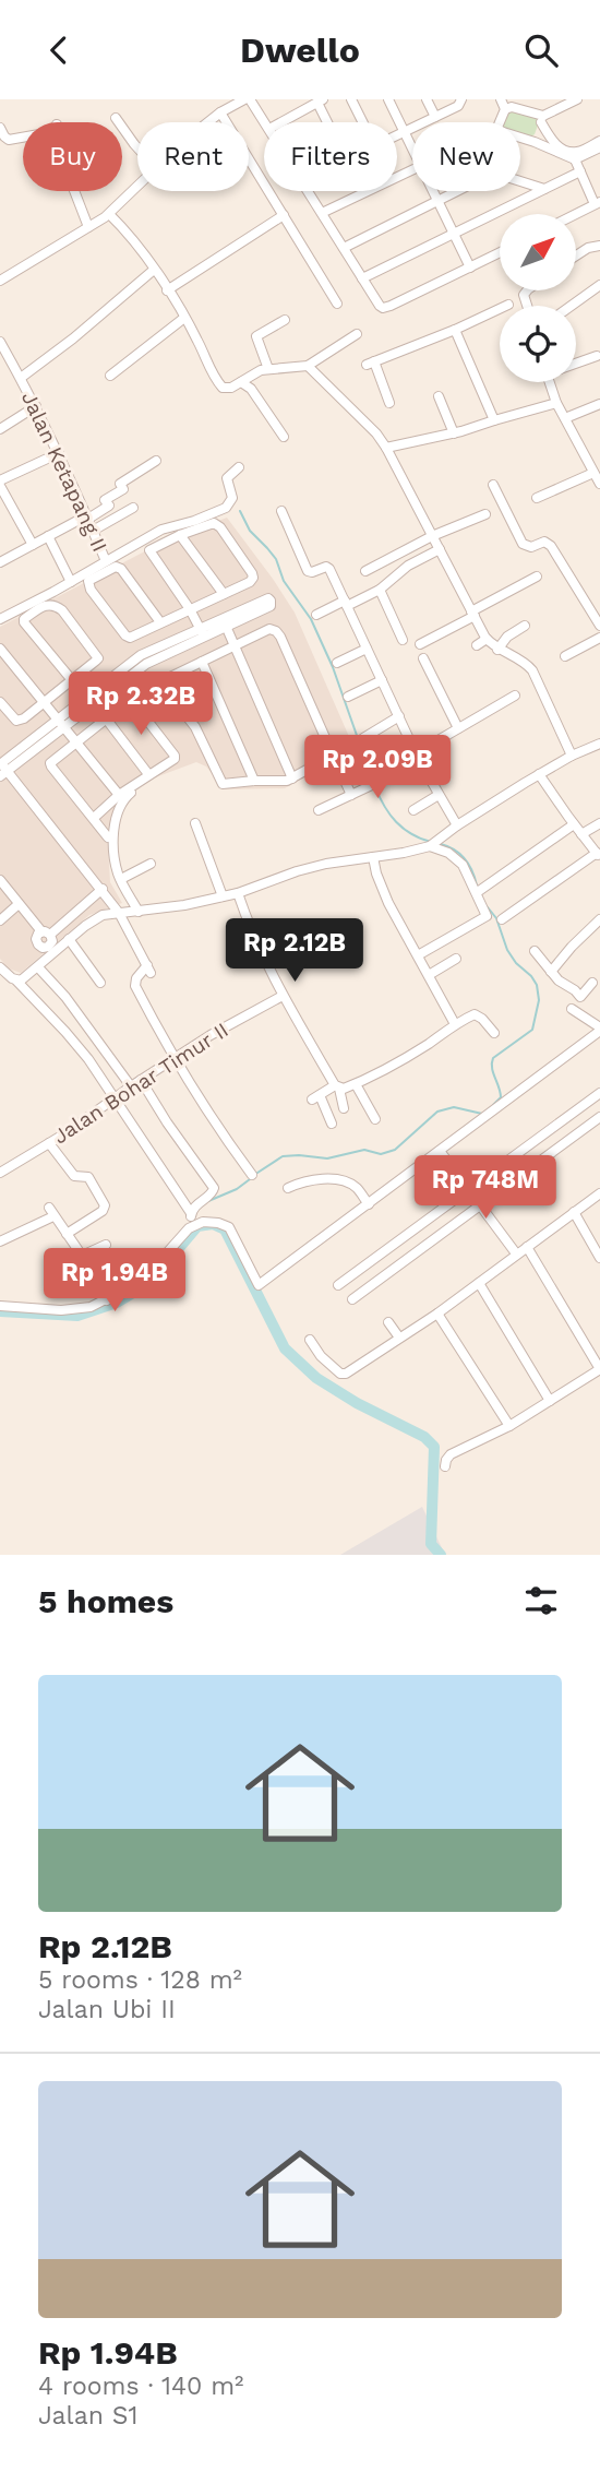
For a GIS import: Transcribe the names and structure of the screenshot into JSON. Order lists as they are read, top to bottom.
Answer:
{
  "streets": {
    "street": ["Jalan Ketapang II", "Jalan Bohar Timur II"]
  },
  "north": "top right",
  "page": {
    "header": "Dwello",
    "chip": [
      "Buy",
      "Rent",
      "Filters",
      "New"
    ],
    "price": [
      "Rp 2.32B",
      "Rp 2.09B",
      "Rp 2.12B",
      "Rp 748M",
      "Rp 1.94B"
    ],
    "heading": "5 homes",
    "list": [
      {
        "name": "Rp 2.12B",
        "note": "5 rooms · 128 m² · Jalan Ubi II"
      },
      {
        "name": "Rp 1.94B",
        "note": "4 rooms · 140 m² · Jalan S1"
      }
    ]
  }
}
